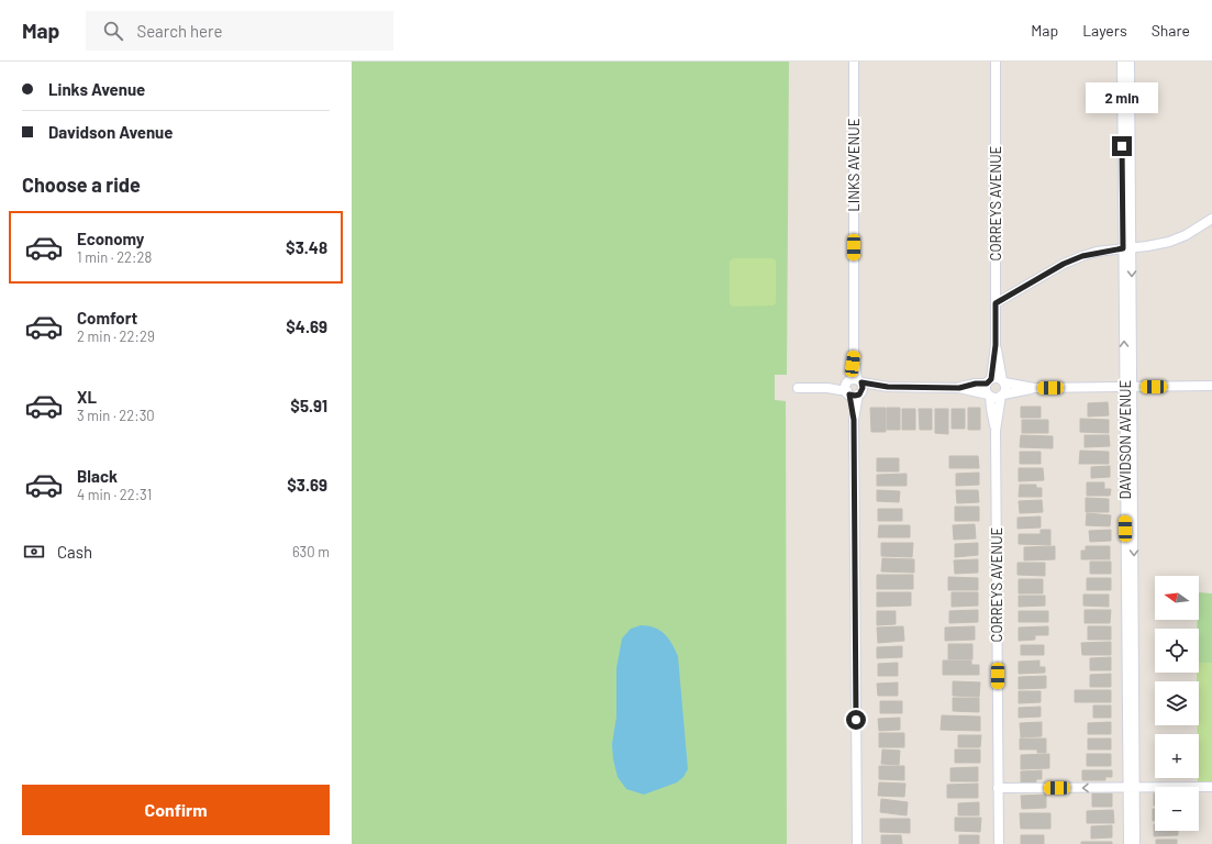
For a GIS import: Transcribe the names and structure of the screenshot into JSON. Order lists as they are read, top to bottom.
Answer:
{
  "streets": {
    "street": ["LINKS AVENUE", "CORREYS AVENUE", "DAVIDSON AVENUE"]
  },
  "north": "left",
  "page": {
    "header": "Map",
    "search": "Search here",
    "nav": ["Map", "Layers", "Share"],
    "banner": ["Links Avenue", "Davidson Avenue"],
    "bubble": "2 min",
    "heading": "Choose a ride",
    "list": [
      {
        "name": "Economy",
        "note": "1 min · 22:28",
        "value": "$3.48"
      },
      {
        "name": "Comfort",
        "note": "2 min · 22:29",
        "value": "$4.69"
      },
      {
        "name": "XL",
        "note": "3 min · 22:30",
        "value": "$5.91"
      },
      {
        "name": "Black",
        "note": "4 min · 22:31",
        "value": "$3.69"
      }
    ],
    "pay": ["Cash", "630 m"],
    "map_buttons": ["+", "−"],
    "buttons": "Confirm"
  }
}
